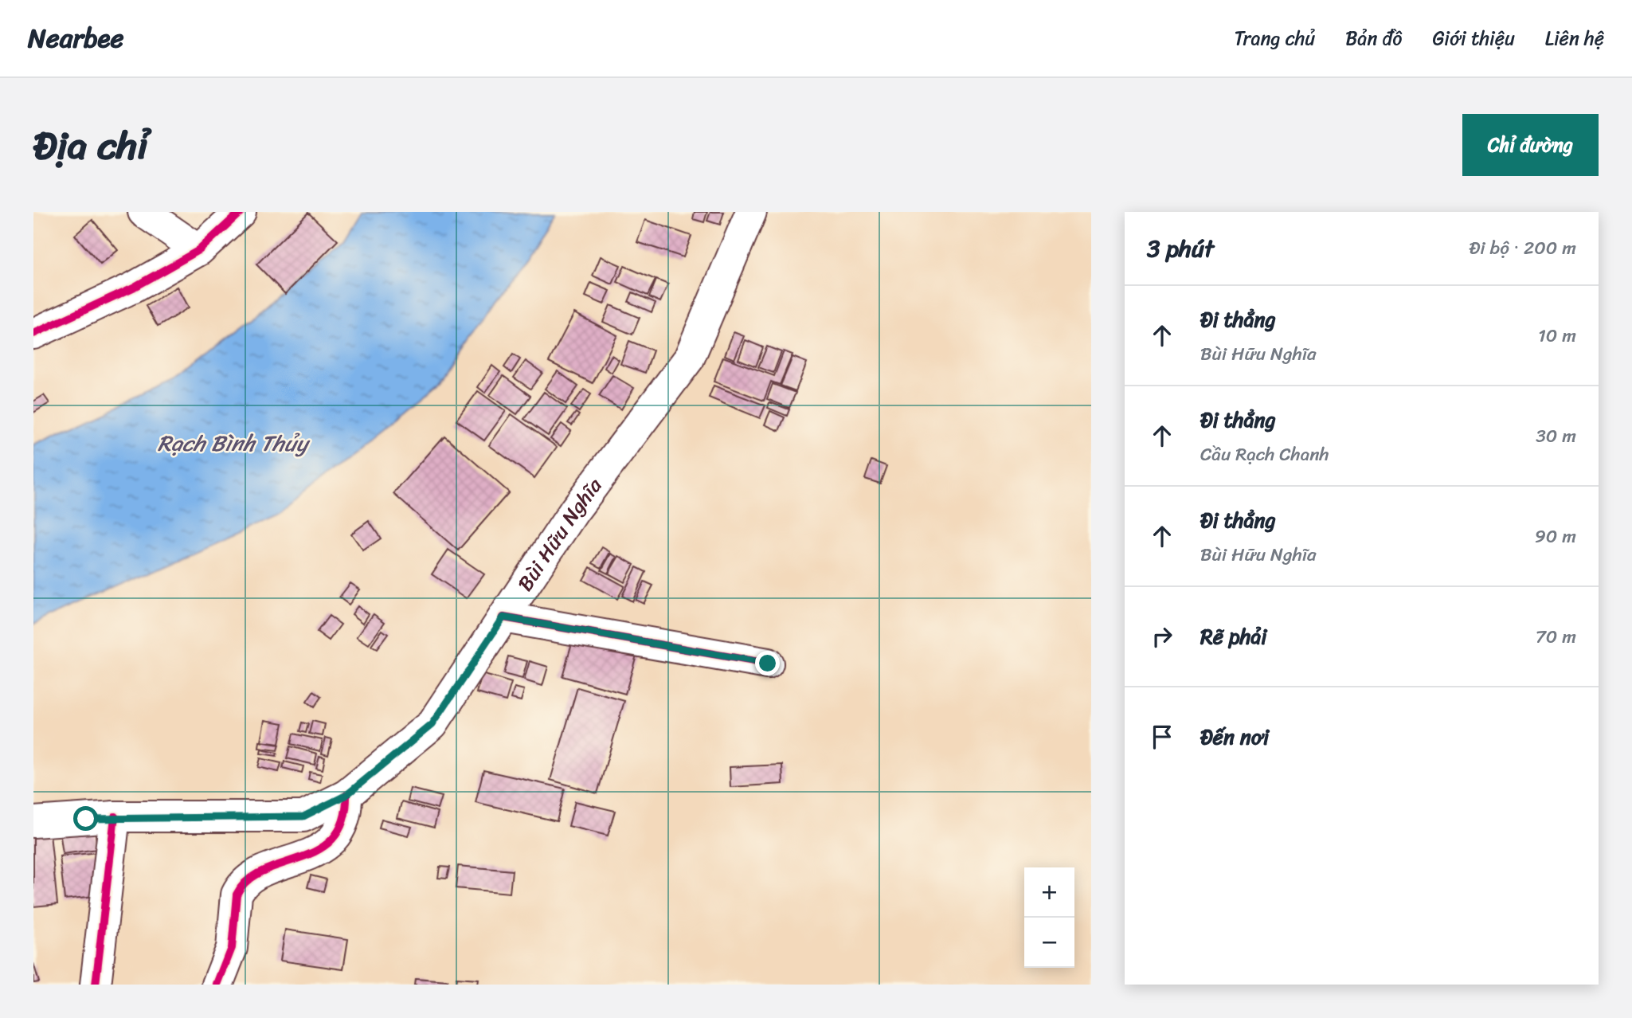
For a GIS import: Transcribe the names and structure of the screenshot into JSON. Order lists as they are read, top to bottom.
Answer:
{
  "streets": {
    "main road": ["Bùi Hữu Nghĩa"]
  },
  "water": ["Rạch Bình Thủy"],
  "page": {
    "header": "Nearbee",
    "nav": [
      "Trang chủ",
      "Bản đồ",
      "Giới thiệu",
      "Liên hệ"
    ],
    "title": "Địa chỉ",
    "buttons": "Chỉ đường",
    "heading": ["3 phút", "Đi bộ · 200 m"],
    "list": [
      ["Đi thẳng", "Bùi Hữu Nghĩa", "10 m"],
      ["Đi thẳng", "Cầu Rạch Chanh", "30 m"],
      ["Đi thẳng", "Bùi Hữu Nghĩa", "90 m"],
      ["Rẽ phải", "70 m"],
      "Đến nơi"
    ],
    "map_buttons": ["+", "−"]
  }
}
